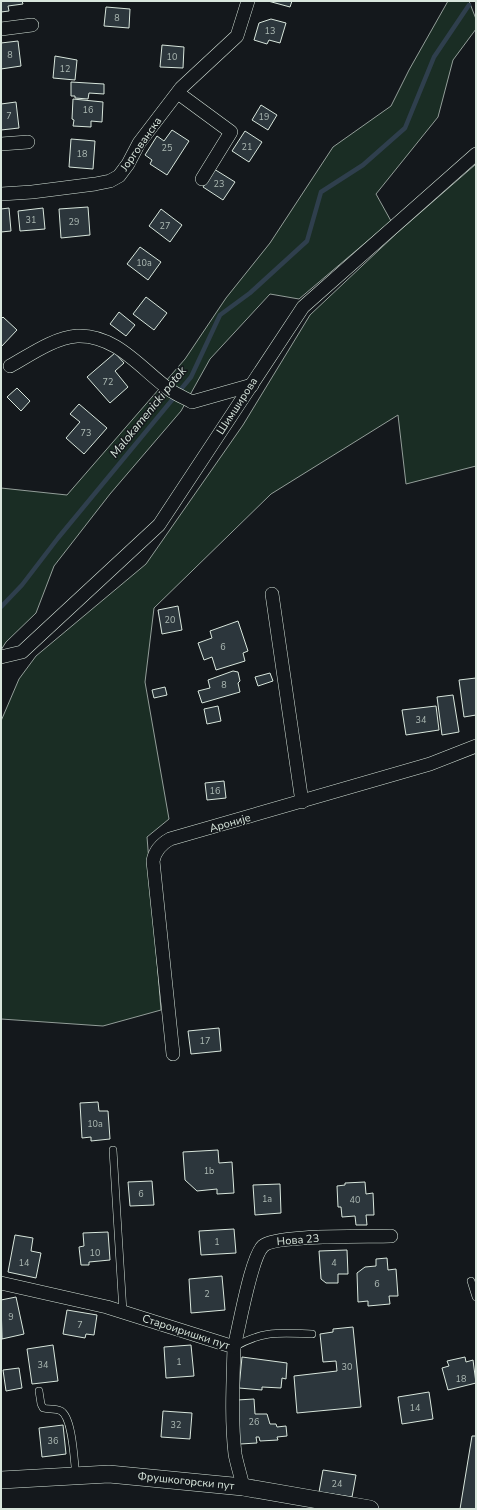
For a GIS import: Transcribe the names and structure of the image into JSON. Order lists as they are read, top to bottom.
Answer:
{
  "streets": {
    "street": [
      "Јоргованска",
      "Шимширова",
      "Ароније",
      "Нова 23",
      "Староиришки пут",
      "Фрушкогорски пут"
    ]
  },
  "crossings": [
    ["Нова 23", "Староиришки пут"],
    ["Староиришки пут", "Фрушкогорски пут"]
  ],
  "water": ["Malokamenicki potok"],
  "house_numbers": [
    "8",
    "13",
    "8",
    "10",
    "12",
    "16",
    "7",
    "19",
    "21",
    "25",
    "18",
    "23",
    "31",
    "29",
    "27",
    "10a",
    "72",
    "73",
    "20",
    "6",
    "8",
    "34",
    "16",
    "17",
    "10a",
    "1b",
    "6",
    "1a",
    "40",
    "1",
    "10",
    "14",
    "4",
    "6",
    "2",
    "9",
    "7",
    "1",
    "34",
    "30",
    "18",
    "14",
    "26",
    "32",
    "36",
    "24"
  ]
}
